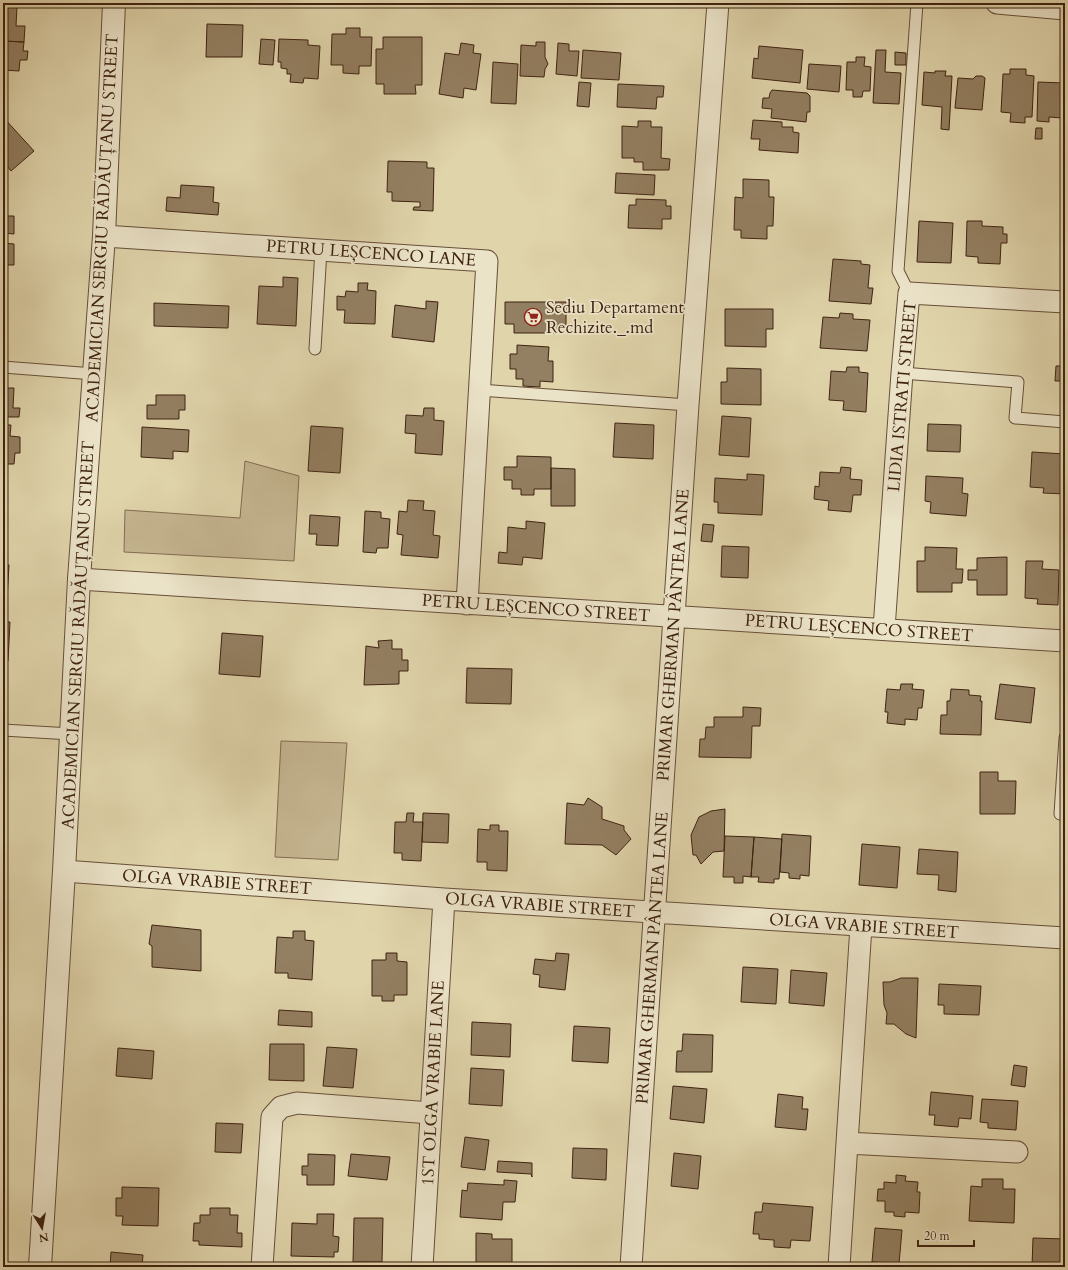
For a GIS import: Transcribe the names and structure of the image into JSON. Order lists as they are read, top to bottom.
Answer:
{
  "streets": {
    "street": [
      "ACADEMICIAN SERGIU RĂDĂUȚANU STREET",
      "PETRU LEȘCENCO LANE",
      "LIDIA ISTRATI STREET",
      "PETRU LEȘCENCO STREET",
      "PRIMAR GHERMAN PÂNTEA LANE",
      "OLGA VRABIE STREET",
      "1ST OLGA VRABIE LANE"
    ]
  },
  "crossings": [
    ["ACADEMICIAN SERGIU RĂDĂUȚANU STREET", "PETRU LEȘCENCO LANE"],
    ["ACADEMICIAN SERGIU RĂDĂUȚANU STREET", "PETRU LEȘCENCO STREET"],
    ["ACADEMICIAN SERGIU RĂDĂUȚANU STREET", "OLGA VRABIE STREET"],
    ["PETRU LEȘCENCO LANE", "PETRU LEȘCENCO STREET"],
    ["LIDIA ISTRATI STREET", "PETRU LEȘCENCO STREET"],
    ["PETRU LEȘCENCO STREET", "PRIMAR GHERMAN PÂNTEA LANE"],
    ["PRIMAR GHERMAN PÂNTEA LANE", "OLGA VRABIE STREET"],
    ["OLGA VRABIE STREET", "1ST OLGA VRABIE LANE"]
  ],
  "places": {
    "supermarket": ["Sediu Departament Rechizite._.md"]
  },
  "scale_bar": "20 m",
  "north": "bottom"
}
